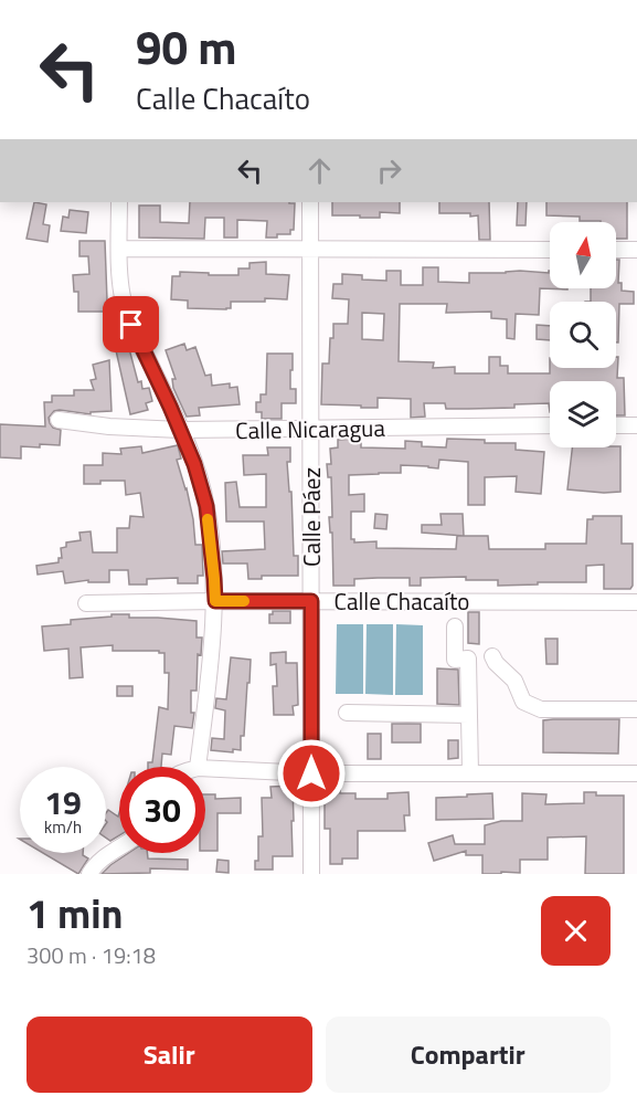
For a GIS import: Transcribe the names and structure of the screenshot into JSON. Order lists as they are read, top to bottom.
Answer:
{
  "streets": {
    "street": ["Calle Nicaragua", "Calle Páez", "Calle Chacaíto"]
  },
  "crossings": [
    ["Calle Nicaragua", "Calle Páez"],
    ["Calle Páez", "Calle Chacaíto"]
  ],
  "north": "top",
  "page": {
    "turn": ["90 m", "Calle Chacaíto"],
    "speed": "19 km/h",
    "limit": "30",
    "heading": ["1 min", "300 m · 19:18"],
    "buttons": ["Salir", "Compartir"]
  }
}
